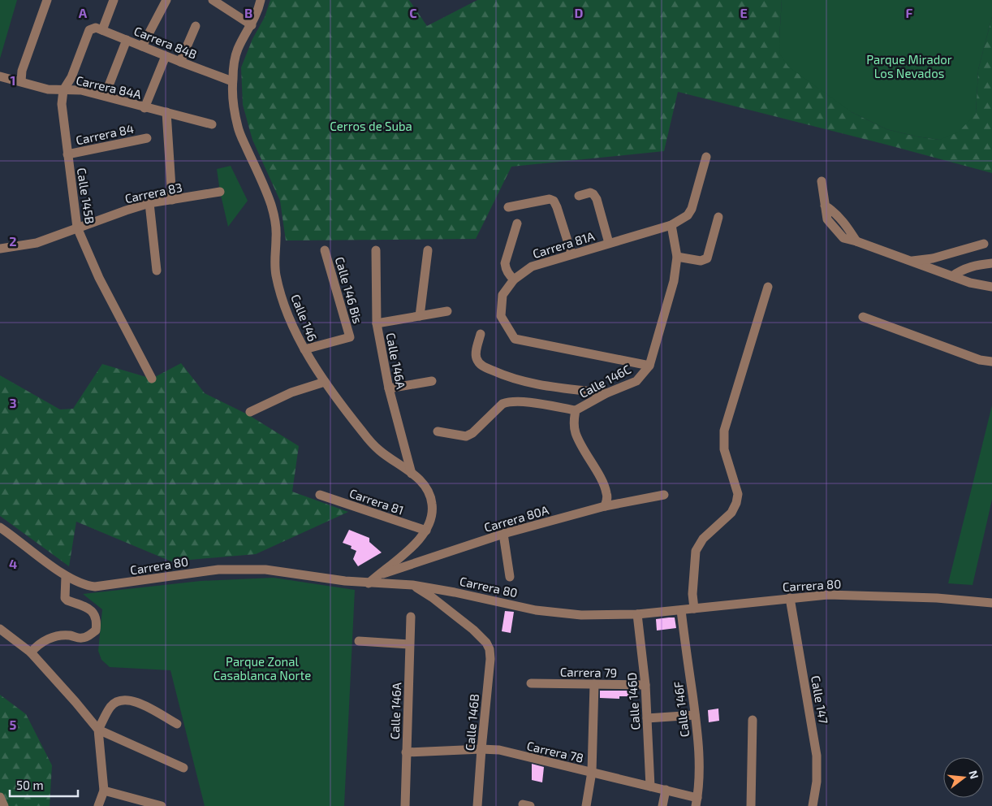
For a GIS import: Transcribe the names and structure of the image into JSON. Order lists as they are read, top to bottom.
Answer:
{
  "streets": {
    "street": [
      "Carrera 84B",
      "Carrera 84A",
      "Carrera 84",
      "Carrera 83",
      "Calle 145B",
      "Carrera 81A",
      "Calle 146 Bis",
      "Calle 146",
      "Calle 146A",
      "Calle 146C",
      "Carrera 81",
      "Carrera 80A",
      "Carrera 80",
      "Carrera 79",
      "Calle 147",
      "Calle 146D",
      "Calle 146F",
      "Calle 146B",
      "Carrera 78"
    ]
  },
  "crossings": [
    ["Carrera 84B", "Calle 145B"],
    ["Carrera 84B", "Calle 146"],
    ["Carrera 84A", "Calle 145B"],
    ["Carrera 84", "Calle 145B"],
    ["Carrera 83", "Calle 145B"],
    ["Carrera 81A", "Calle 146C"],
    ["Calle 146 Bis", "Calle 146"],
    ["Calle 146", "Calle 146A"],
    ["Calle 146", "Carrera 81"],
    ["Calle 146", "Carrera 80A"],
    ["Calle 146", "Carrera 80"],
    ["Calle 146A", "Carrera 78"],
    ["Calle 146C", "Carrera 80A"],
    ["Carrera 80", "Calle 147"],
    ["Carrera 80", "Calle 146D"],
    ["Carrera 80", "Calle 146F"],
    ["Carrera 80", "Calle 146B"],
    ["Carrera 79", "Calle 146D"],
    ["Calle 146D", "Carrera 78"],
    ["Calle 146F", "Carrera 78"],
    ["Calle 146B", "Carrera 78"]
  ],
  "parks": ["Parque Mirador Los Nevados", "Cerros de Suba", "Parque Zonal Casablanca Norte"],
  "scale_bar": "50 m",
  "north": "right",
  "grid": {
    "columns": [
      "A",
      "B",
      "C",
      "D",
      "E",
      "F"
    ],
    "rows": [
      "1",
      "2",
      "3",
      "4",
      "5"
    ]
  }
}
